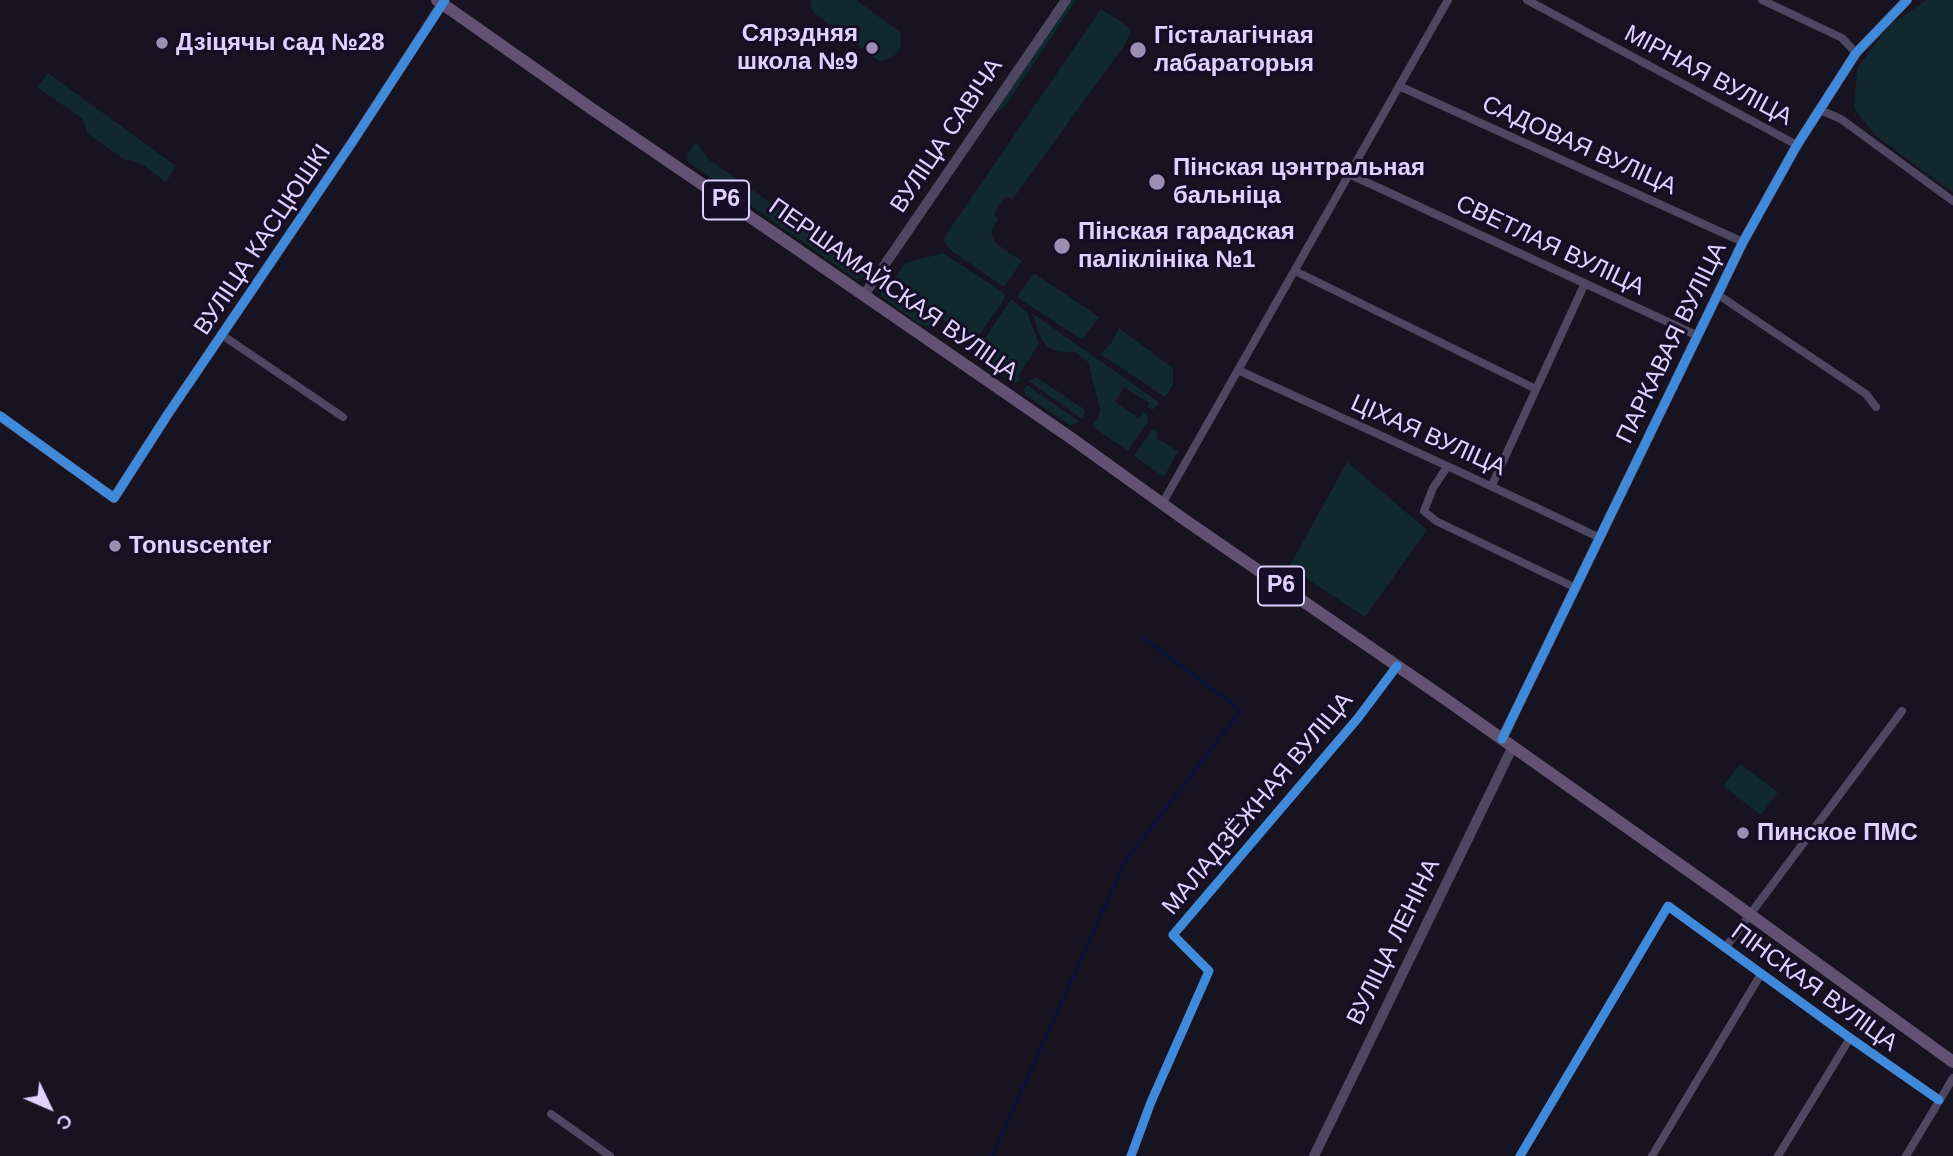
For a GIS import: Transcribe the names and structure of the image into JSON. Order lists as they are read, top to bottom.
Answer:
{
  "streets": {
    "main road": ["Р6", "ПЕРШАМАЙСКАЯ ВУЛІЦА", "ПІНСКАЯ ВУЛІЦА"],
    "street": [
      "МІРНАЯ ВУЛІЦА",
      "ВУЛІЦА САВІЧА",
      "САДОВАЯ ВУЛІЦА",
      "ВУЛІЦА КАСЦЮШКІ",
      "СВЕТЛАЯ ВУЛІЦА",
      "ПАРКАВАЯ ВУЛІЦА",
      "ЦІХАЯ ВУЛІЦА",
      "МАЛАДЗЁЖНАЯ ВУЛІЦА",
      "ВУЛІЦА ЛЕНІНА"
    ]
  },
  "crossings": [
    ["МІРНАЯ ВУЛІЦА", "ПАРКАВАЯ ВУЛІЦА"],
    ["ВУЛІЦА САВІЧА", "ПЕРШАМАЙСКАЯ ВУЛІЦА"],
    ["САДОВАЯ ВУЛІЦА", "ПАРКАВАЯ ВУЛІЦА"],
    ["ВУЛІЦА КАСЦЮШКІ", "ПЕРШАМАЙСКАЯ ВУЛІЦА"],
    ["СВЕТЛАЯ ВУЛІЦА", "ПАРКАВАЯ ВУЛІЦА"],
    ["ПЕРШАМАЙСКАЯ ВУЛІЦА", "ПІНСКАЯ ВУЛІЦА"],
    ["ПАРКАВАЯ ВУЛІЦА", "ЦІХАЯ ВУЛІЦА"],
    ["ПАРКАВАЯ ВУЛІЦА", "ВУЛІЦА ЛЕНІНА"],
    ["МАЛАДЗЁЖНАЯ ВУЛІЦА", "ПІНСКАЯ ВУЛІЦА"],
    ["ВУЛІЦА ЛЕНІНА", "ПІНСКАЯ ВУЛІЦА"]
  ],
  "places": [
    "Дзіцячы сад №28",
    "Сярэдняя школа №9",
    "Гісталагічная лабараторыя",
    "Пінская цэнтральная бальніца",
    "Пінская гарадская паліклініка №1",
    "Tonuscenter",
    "Пинское ПМС"
  ],
  "north": "bottom right"
}
